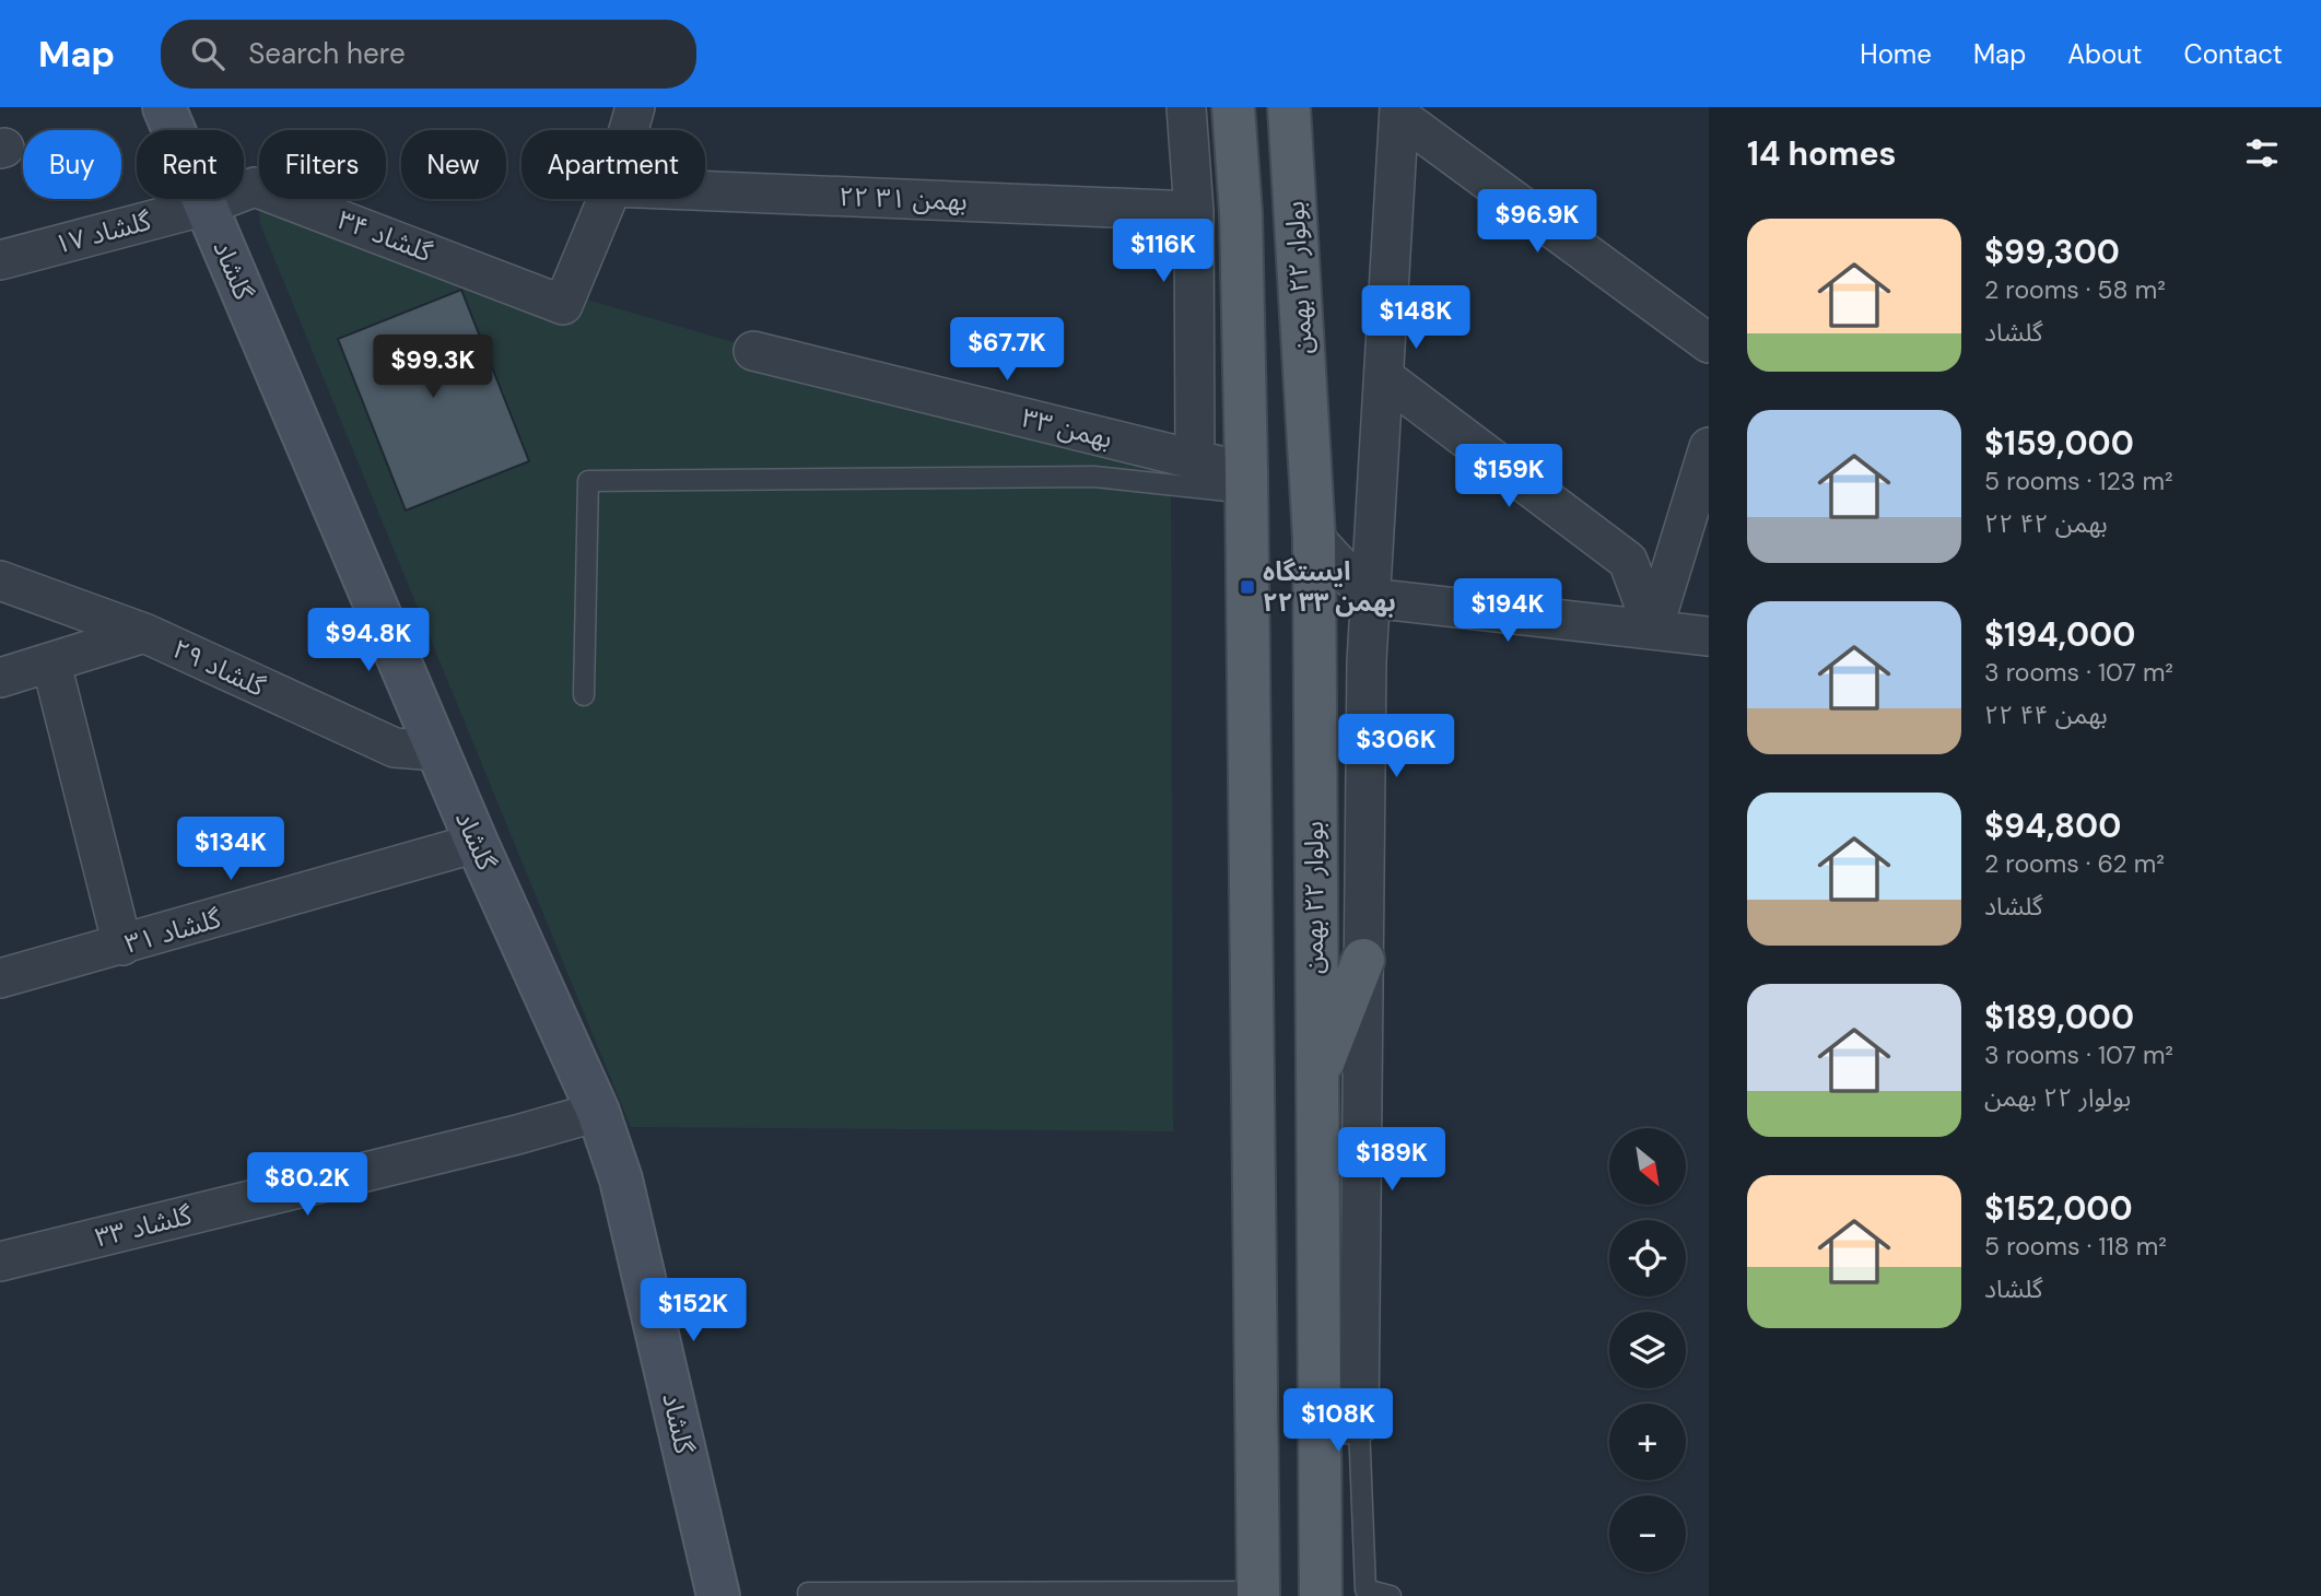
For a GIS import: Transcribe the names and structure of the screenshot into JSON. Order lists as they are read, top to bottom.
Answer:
{
  "streets": {
    "main road": ["بولوار ۲۲ بهمن"],
    "street": [
      "۲۲ بهمن ۳۱",
      "گلشاد ۱۷",
      "گلشاد ۳۴",
      "گلشاد",
      "بهمن ۳۳",
      "گلشاد ۲۹",
      "گلشاد ۳۱",
      "گلشاد ۳۳"
    ]
  },
  "crossings": [
    ["گلشاد ۱۷", "گلشاد ۳۴"],
    ["گلشاد ۱۷", "گلشاد"],
    ["گلشاد ۳۴", "گلشاد"],
    ["گلشاد", "گلشاد ۲۹"],
    ["گلشاد", "گلشاد ۳۱"],
    ["گلشاد", "گلشاد ۳۳"],
    ["بولوار ۲۲ بهمن", "بهمن ۳۳"]
  ],
  "places": {
    "transit": ["ایستگاه ۲۲ بهمن ۳۳"]
  },
  "north": "bottom right",
  "page": {
    "header": "Map",
    "search": "Search here",
    "nav": [
      "Home",
      "Map",
      "About",
      "Contact"
    ],
    "heading": "14 homes",
    "chip": [
      "Buy",
      "Rent",
      "Filters",
      "New",
      "Apartment"
    ],
    "price": [
      "$96.9K",
      "$116K",
      "$148K",
      "$67.7K",
      "$99.3K",
      "$159K",
      "$194K",
      "$94.8K",
      "$306K",
      "$134K",
      "$189K",
      "$80.2K",
      "$152K",
      "$108K"
    ],
    "list": [
      {
        "name": "$99,300",
        "note": "2 rooms · 58 m² · گلشاد"
      },
      {
        "name": "$159,000",
        "note": "5 rooms · 123 m² · ۲۲ بهمن ۴۲"
      },
      {
        "name": "$194,000",
        "note": "3 rooms · 107 m² · ۲۲ بهمن ۴۴"
      },
      {
        "name": "$94,800",
        "note": "2 rooms · 62 m² · گلشاد"
      },
      {
        "name": "$189,000",
        "note": "3 rooms · 107 m² · بولوار ۲۲ بهمن"
      },
      {
        "name": "$152,000",
        "note": "5 rooms · 118 m² · گلشاد"
      }
    ],
    "map_buttons": ["+", "−"]
  }
}
